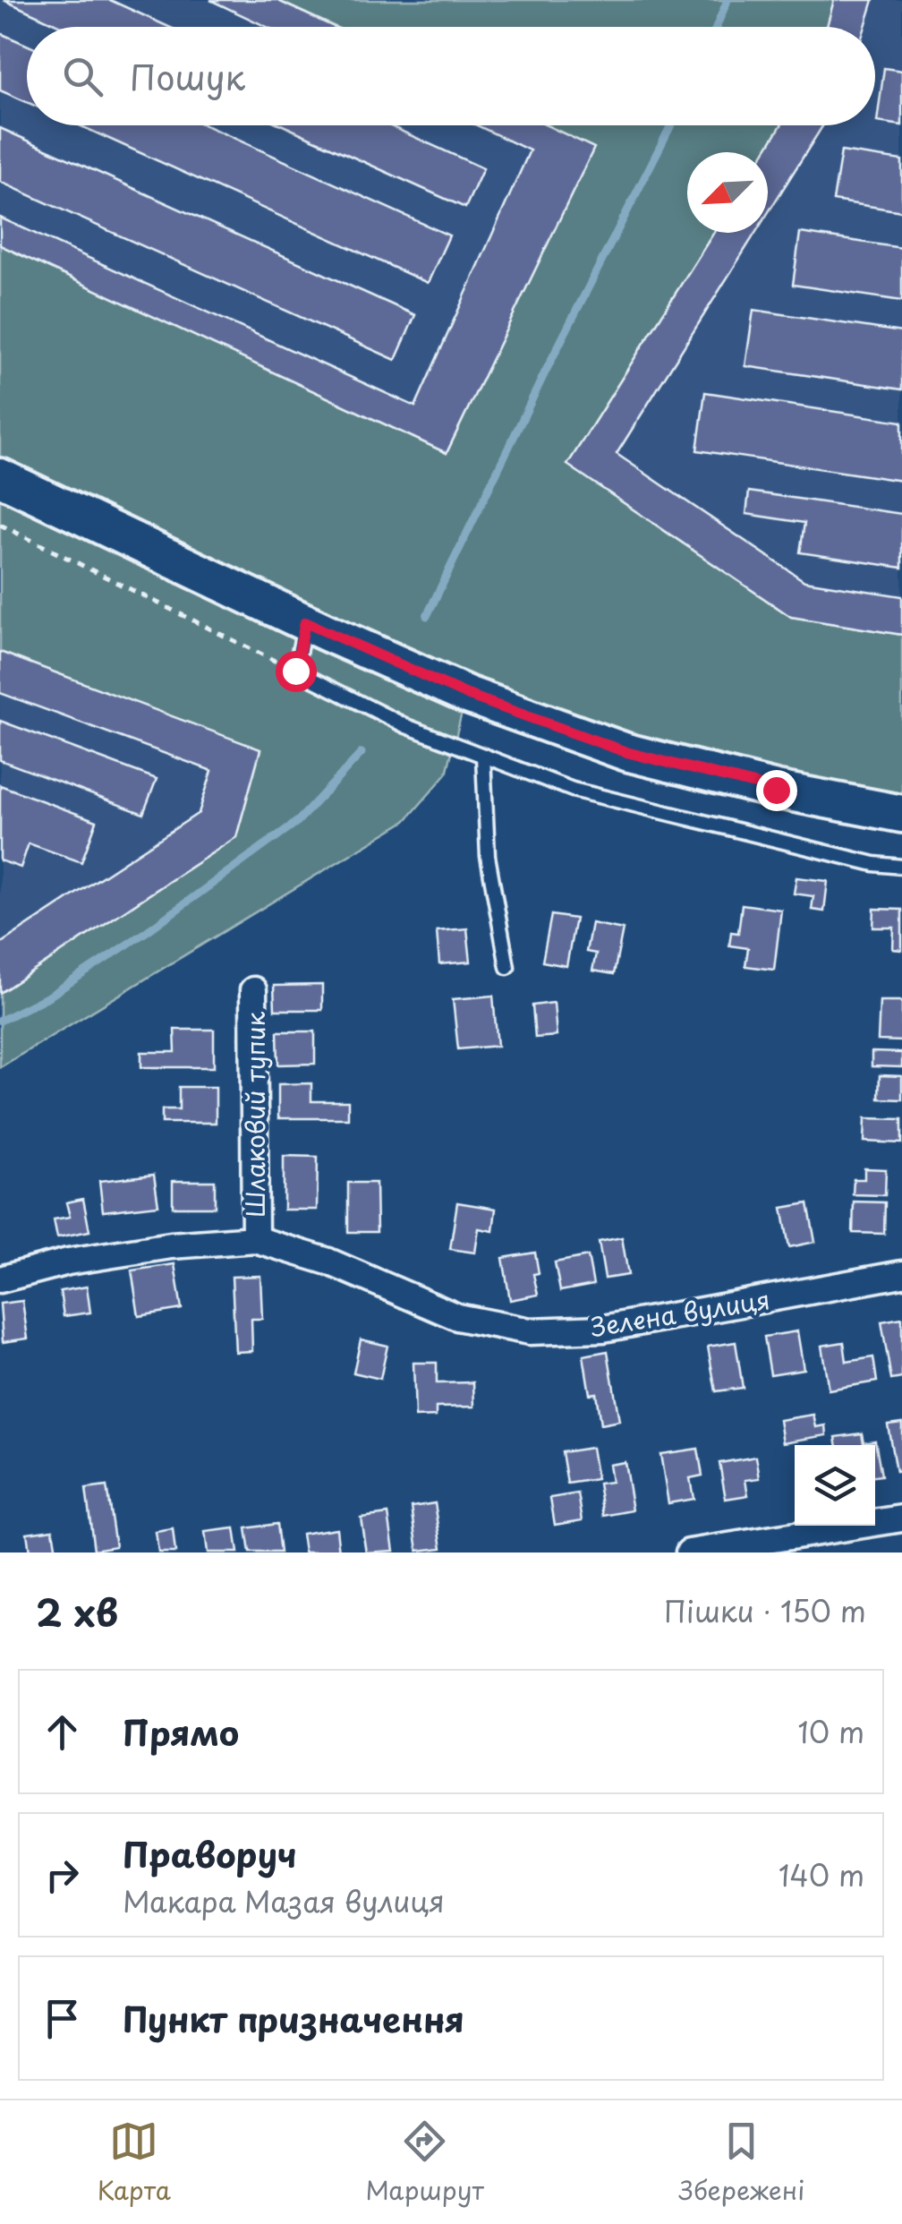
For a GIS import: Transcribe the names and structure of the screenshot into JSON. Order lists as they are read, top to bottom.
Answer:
{
  "streets": {
    "street": ["Шлаковий тупик", "Зелена вулиця"]
  },
  "crossings": [
    ["Шлаковий тупик", "Зелена вулиця"]
  ],
  "north": "bottom left",
  "page": {
    "search": "Пошук",
    "heading": ["2 хв", "Пішки · 150 m"],
    "list": [
      ["Прямо", "10 m"],
      ["Праворуч", "Макара Мазая вулиця", "140 m"],
      "Пункт призначення"
    ],
    "nav": ["Карта", "Маршрут", "Збережені"]
  }
}
